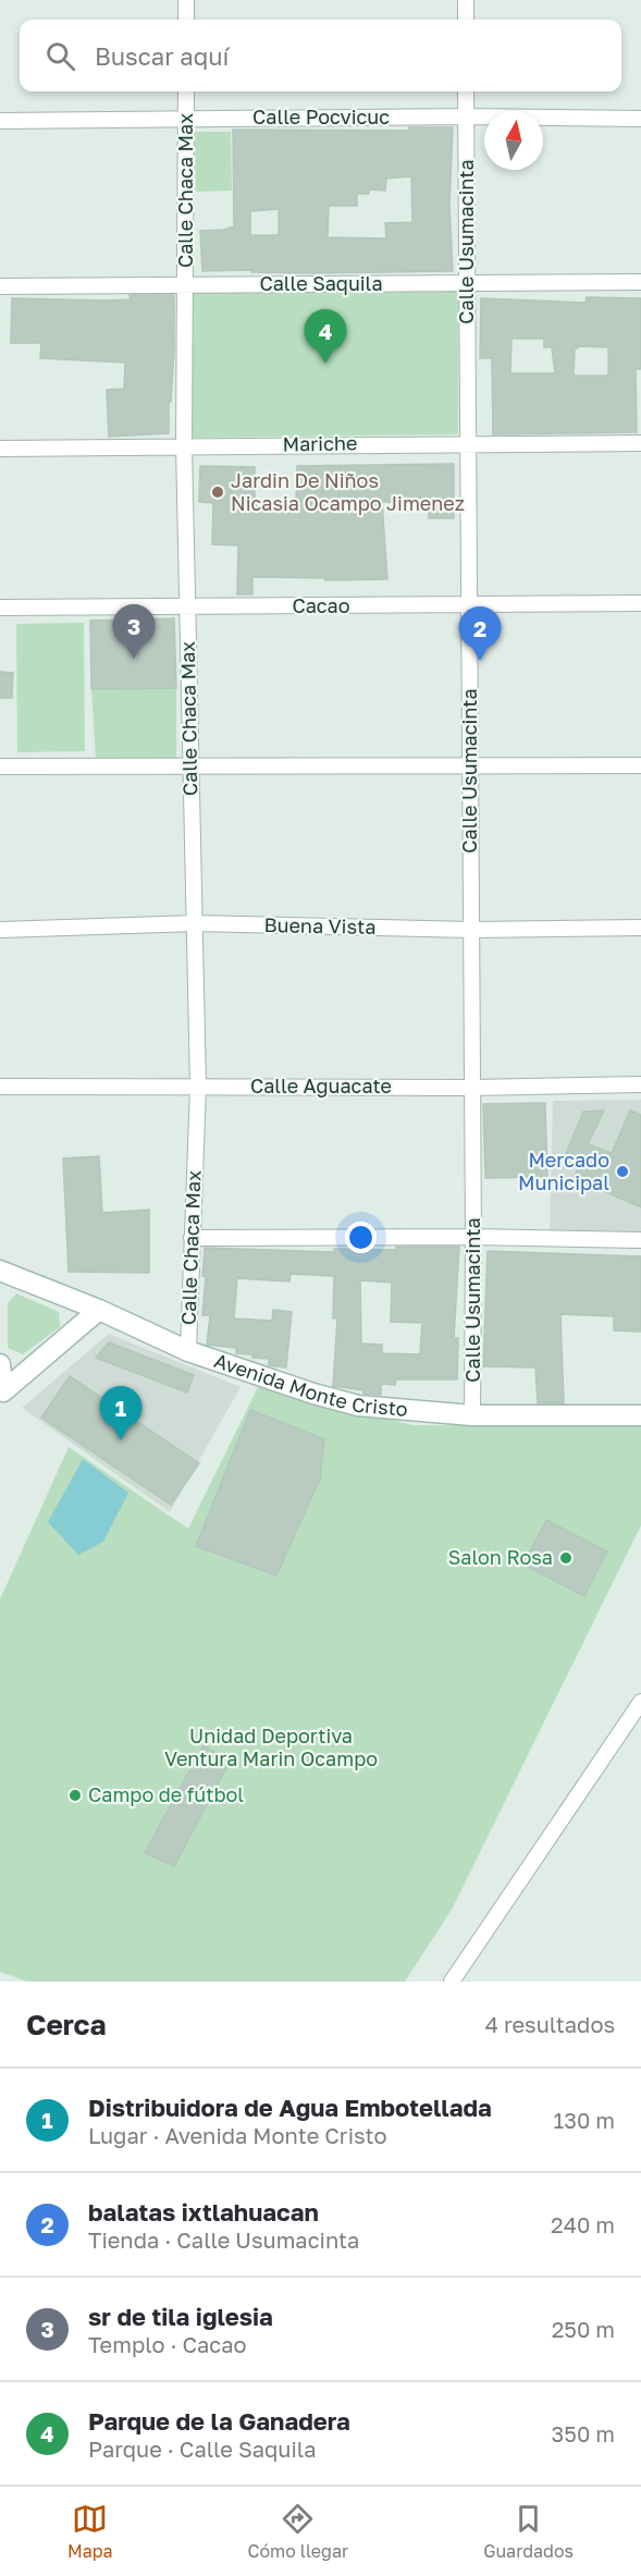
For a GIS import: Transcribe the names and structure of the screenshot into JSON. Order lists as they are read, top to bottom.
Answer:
{
  "streets": {
    "main road": ["Avenida Monte Cristo"],
    "street": [
      "Calle Pocvicuc",
      "Calle Chaca Max",
      "Calle Usumacinta",
      "Calle Saquila",
      "Mariche",
      "Cacao",
      "Buena Vista",
      "Calle Aguacate"
    ]
  },
  "crossings": [
    ["Calle Pocvicuc", "Calle Chaca Max"],
    ["Calle Pocvicuc", "Calle Usumacinta"],
    ["Calle Chaca Max", "Calle Saquila"],
    ["Calle Chaca Max", "Mariche"],
    ["Calle Chaca Max", "Cacao"],
    ["Calle Chaca Max", "Buena Vista"],
    ["Calle Chaca Max", "Calle Aguacate"],
    ["Calle Chaca Max", "Avenida Monte Cristo"],
    ["Calle Usumacinta", "Calle Saquila"],
    ["Calle Usumacinta", "Mariche"],
    ["Calle Usumacinta", "Cacao"],
    ["Calle Usumacinta", "Buena Vista"],
    ["Calle Usumacinta", "Calle Aguacate"],
    ["Calle Usumacinta", "Avenida Monte Cristo"]
  ],
  "parks": ["Unidad Deportiva Ventura Marin Ocampo"],
  "places": [
    "Jardin De Niños Nicasia Ocampo Jimenez",
    "Mercado Municipal",
    "Salon Rosa",
    "Campo de fútbol"
  ],
  "north": "top",
  "page": {
    "search": "Buscar aquí",
    "pins": [
      "4",
      "3",
      "2",
      "1"
    ],
    "heading": ["Cerca", "4 resultados"],
    "list": [
      {
        "mark": "1",
        "name": "Distribuidora de Agua Embotellada",
        "note": "Lugar · Avenida Monte Cristo",
        "value": "130 m"
      },
      {
        "mark": "2",
        "name": "balatas ixtlahuacan",
        "note": "Tienda · Calle Usumacinta",
        "value": "240 m"
      },
      {
        "mark": "3",
        "name": "sr de tila iglesia",
        "note": "Templo · Cacao",
        "value": "250 m"
      },
      {
        "mark": "4",
        "name": "Parque de la Ganadera",
        "note": "Parque · Calle Saquila",
        "value": "350 m"
      }
    ],
    "nav": ["Mapa", "Cómo llegar", "Guardados"]
  }
}
